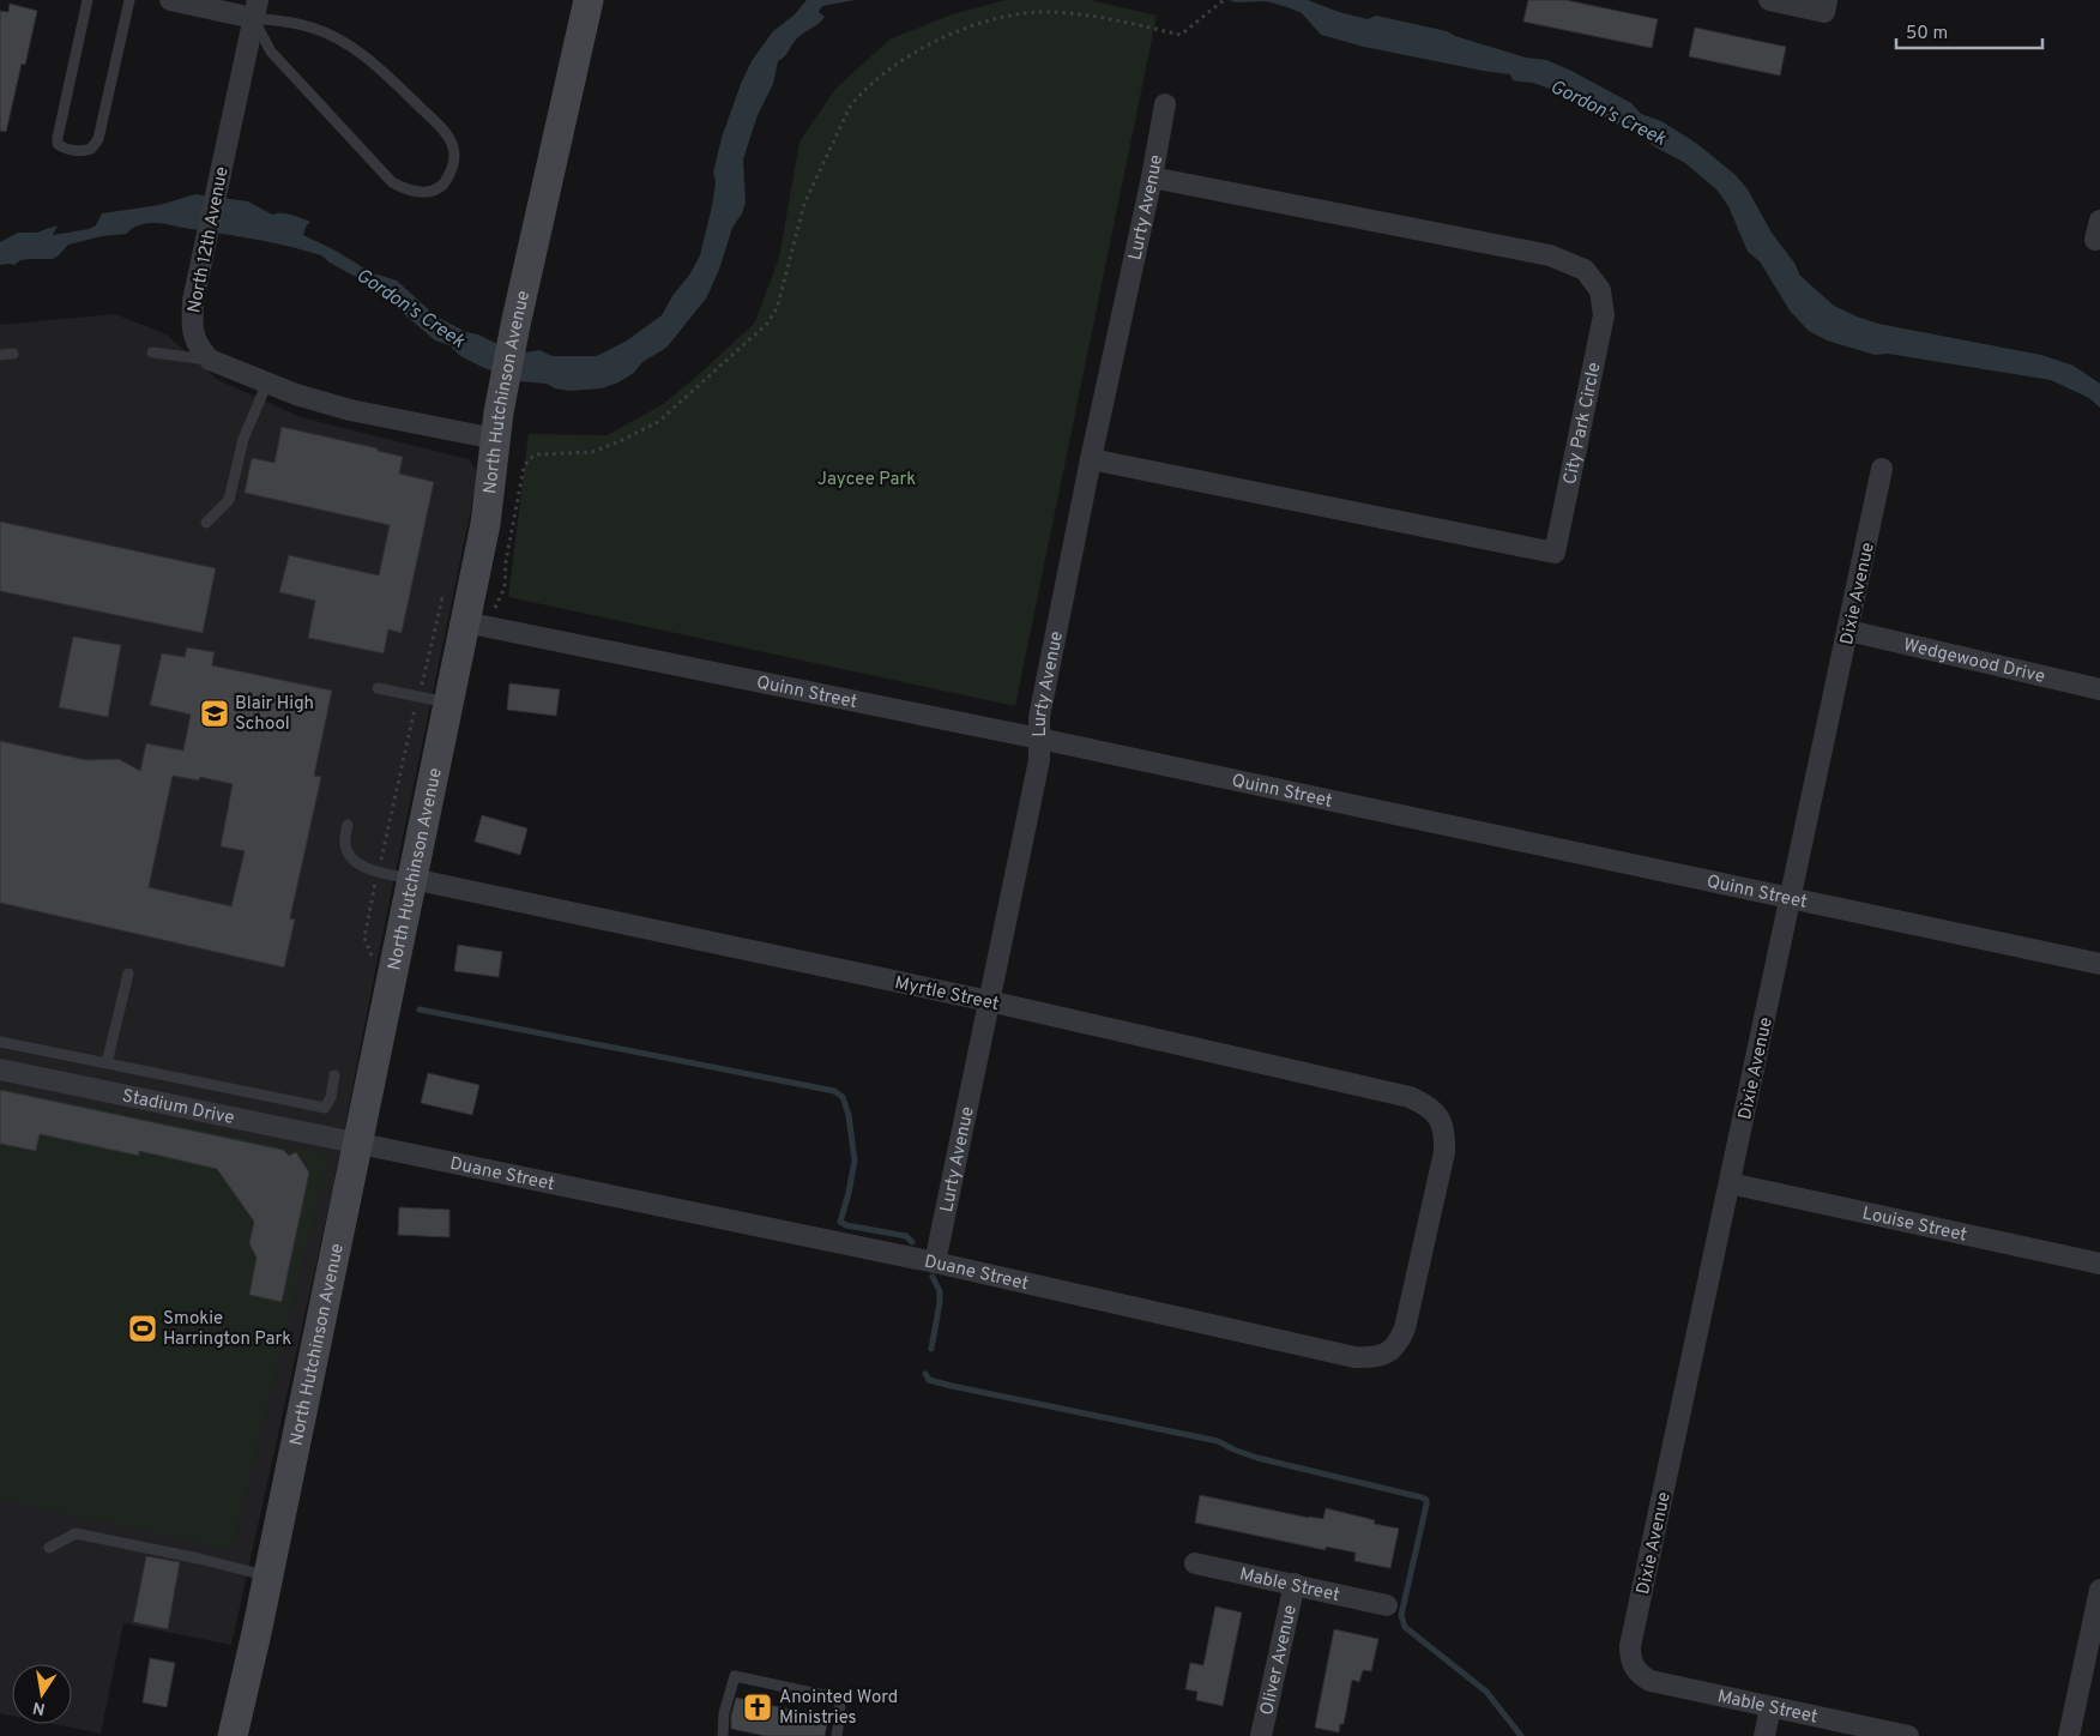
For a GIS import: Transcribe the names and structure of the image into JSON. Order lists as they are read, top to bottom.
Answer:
{
  "streets": {
    "main road": ["North Hutchinson Avenue"],
    "street": [
      "Lurty Avenue",
      "North 12th Avenue",
      "City Park Circle",
      "Dixie Avenue",
      "Wedgewood Drive",
      "Quinn Street",
      "Myrtle Street",
      "Stadium Drive",
      "Duane Street",
      "Louise Street",
      "Mable Street",
      "Oliver Avenue"
    ]
  },
  "crossings": [
    ["Lurty Avenue", "City Park Circle"],
    ["Lurty Avenue", "Quinn Street"],
    ["Lurty Avenue", "Myrtle Street"],
    ["Lurty Avenue", "Duane Street"],
    ["North Hutchinson Avenue", "Quinn Street"],
    ["North Hutchinson Avenue", "Myrtle Street"],
    ["North Hutchinson Avenue", "Stadium Drive"],
    ["North Hutchinson Avenue", "Duane Street"],
    ["Dixie Avenue", "Wedgewood Drive"],
    ["Dixie Avenue", "Quinn Street"],
    ["Dixie Avenue", "Louise Street"],
    ["Dixie Avenue", "Mable Street"],
    ["Myrtle Street", "Duane Street"],
    ["Stadium Drive", "Duane Street"],
    ["Mable Street", "Oliver Avenue"]
  ],
  "water": ["Gordon's Creek"],
  "parks": ["Jaycee Park"],
  "places": {
    "school or university": ["Blair High School"],
    "sports": ["Smokie Harrington Park"],
    "church": ["Anointed Word Ministries"]
  },
  "scale_bar": "50 m",
  "north": "bottom"
}
